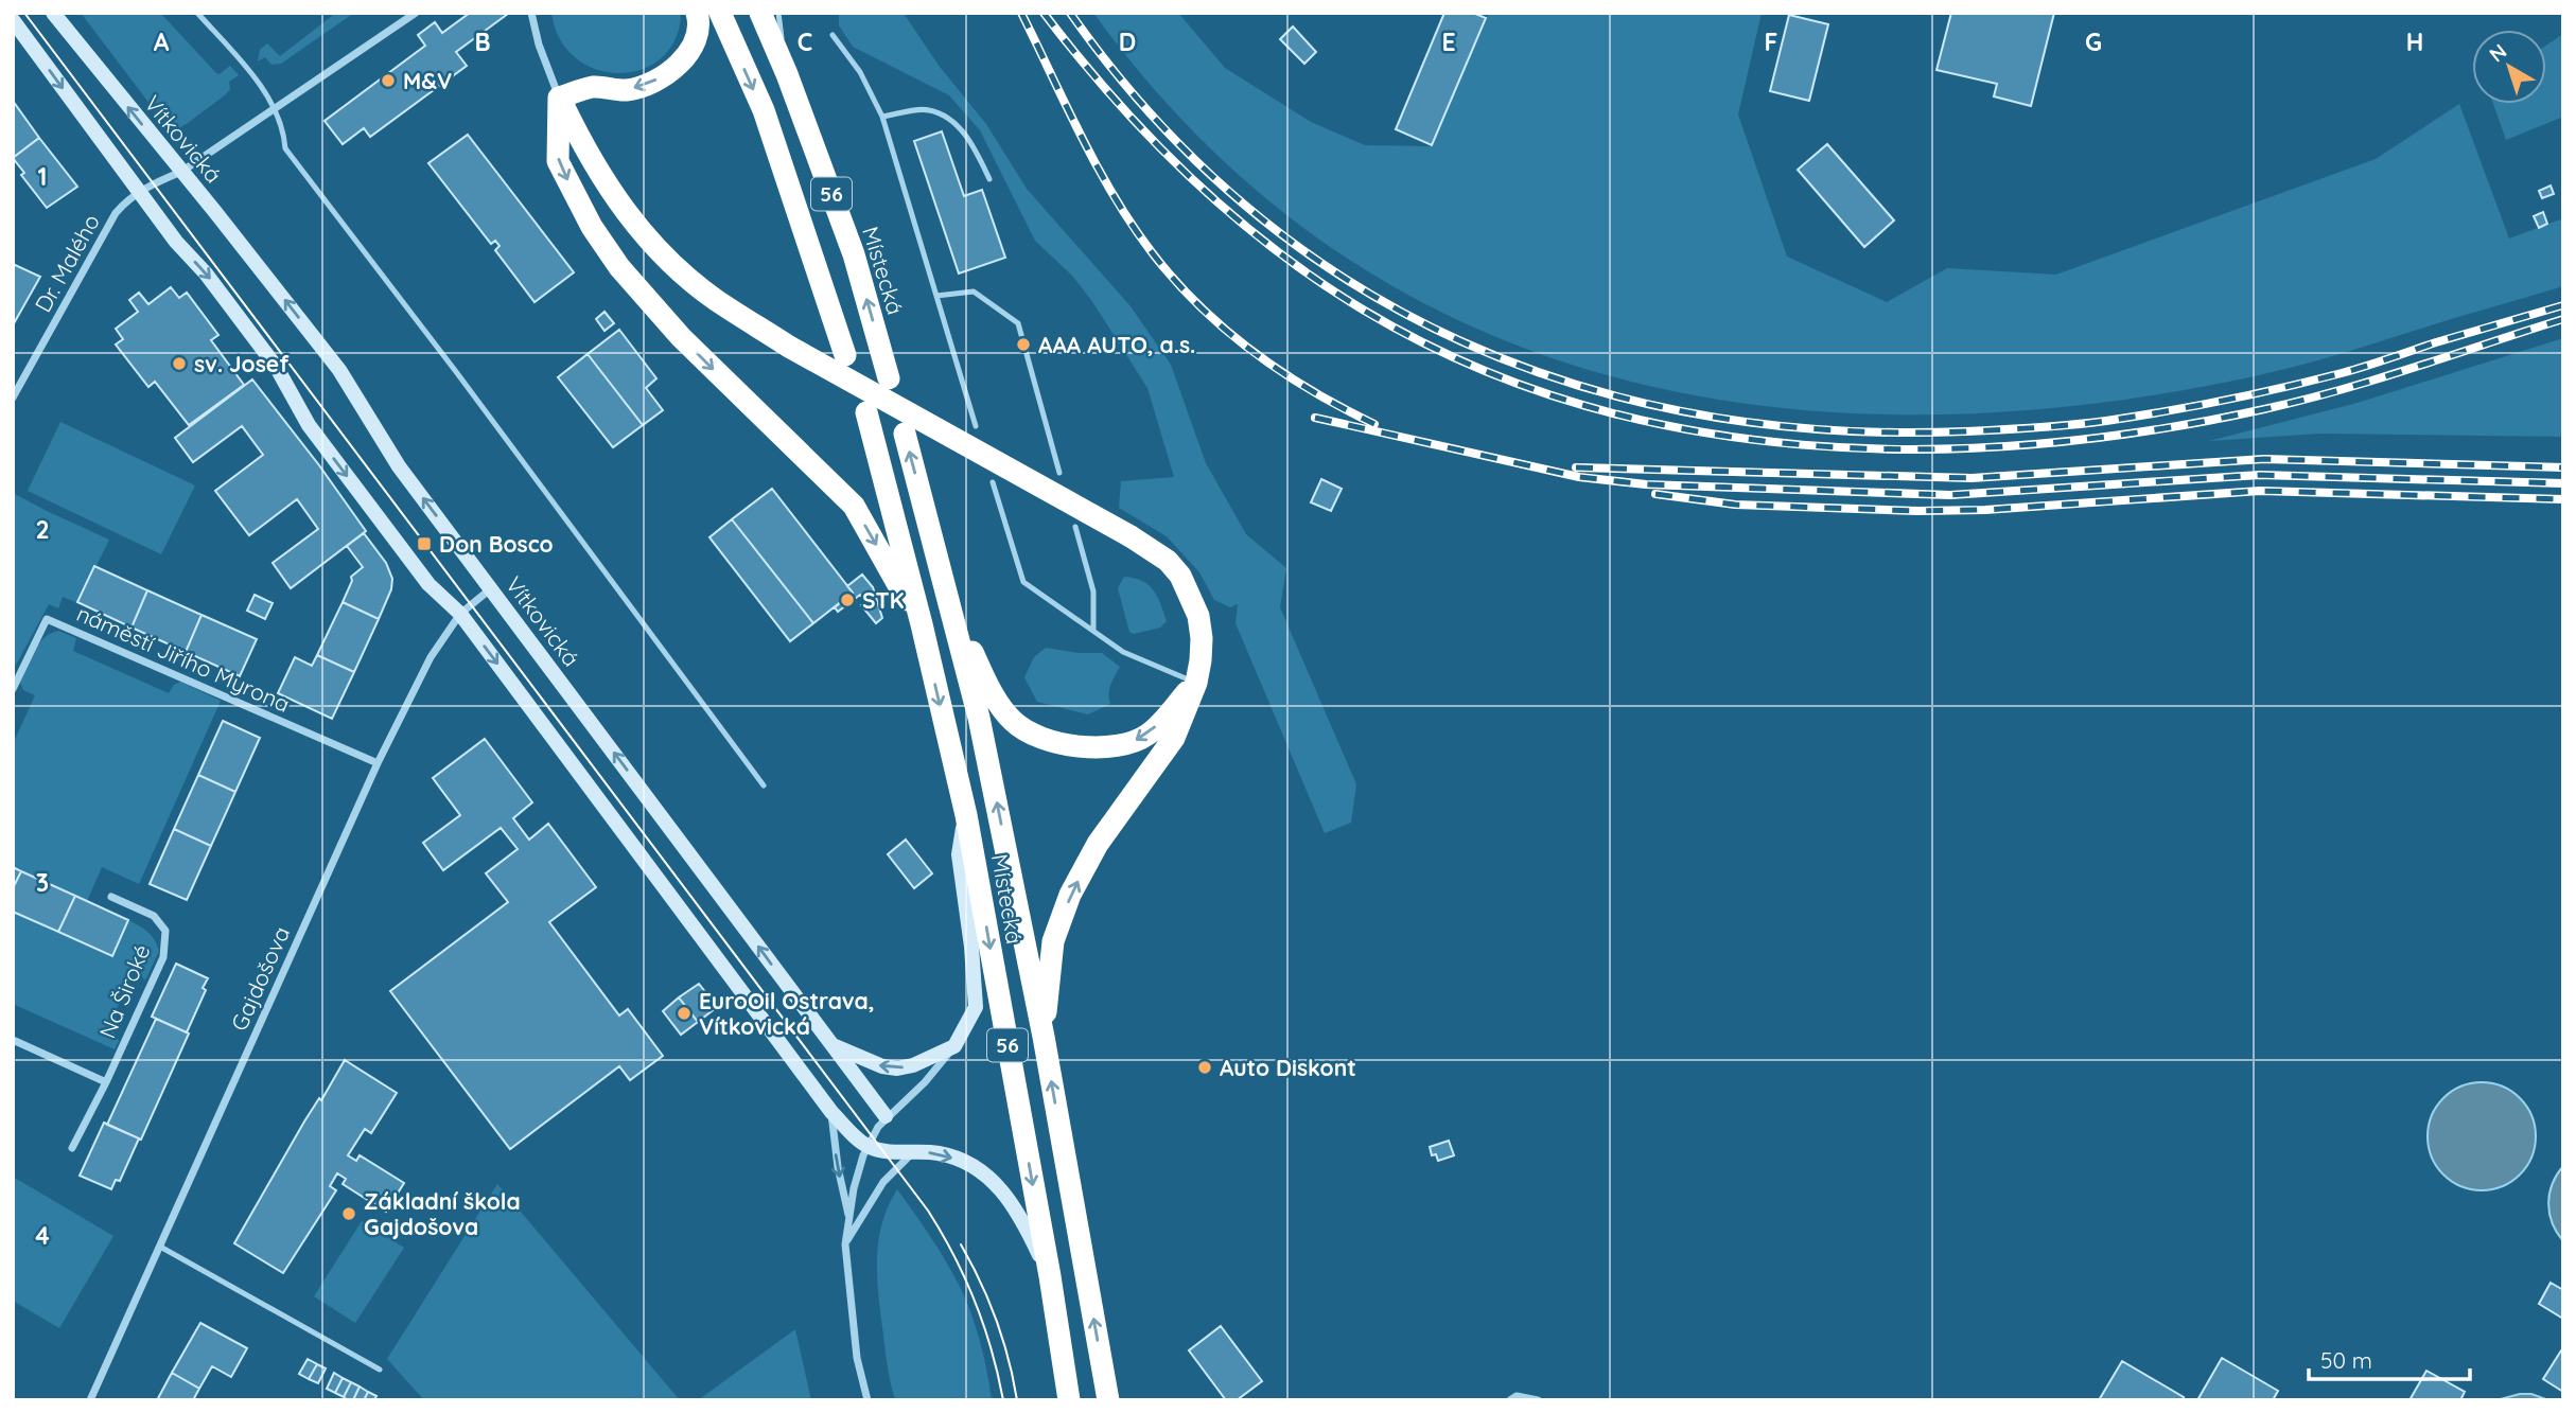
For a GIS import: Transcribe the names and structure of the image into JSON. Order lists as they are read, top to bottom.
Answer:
{
  "streets": {
    "highway": ["56", "Místecká"],
    "street": [
      "Vítkovická",
      "Dr. Malého",
      "náměstí Jiřího Myrona",
      "Gajdošova",
      "Na Široké"
    ]
  },
  "crossings": [
    ["Vítkovická", "Gajdošova"],
    ["náměstí Jiřího Myrona", "Gajdošova"]
  ],
  "places": {
    "other": [
      "M&V",
      "AAA AUTO, a.s.",
      "sv. Josef",
      "STK",
      "EuroOil Ostrava, Vítkovická",
      "Auto Diskont",
      "Základní škola Gajdošova"
    ],
    "transit": ["Don Bosco"]
  },
  "scale_bar": "50 m",
  "north": "top left",
  "grid": {
    "columns": [
      "A",
      "B",
      "C",
      "D",
      "E",
      "F",
      "G",
      "H"
    ],
    "rows": [
      "1",
      "2",
      "3",
      "4"
    ]
  }
}
